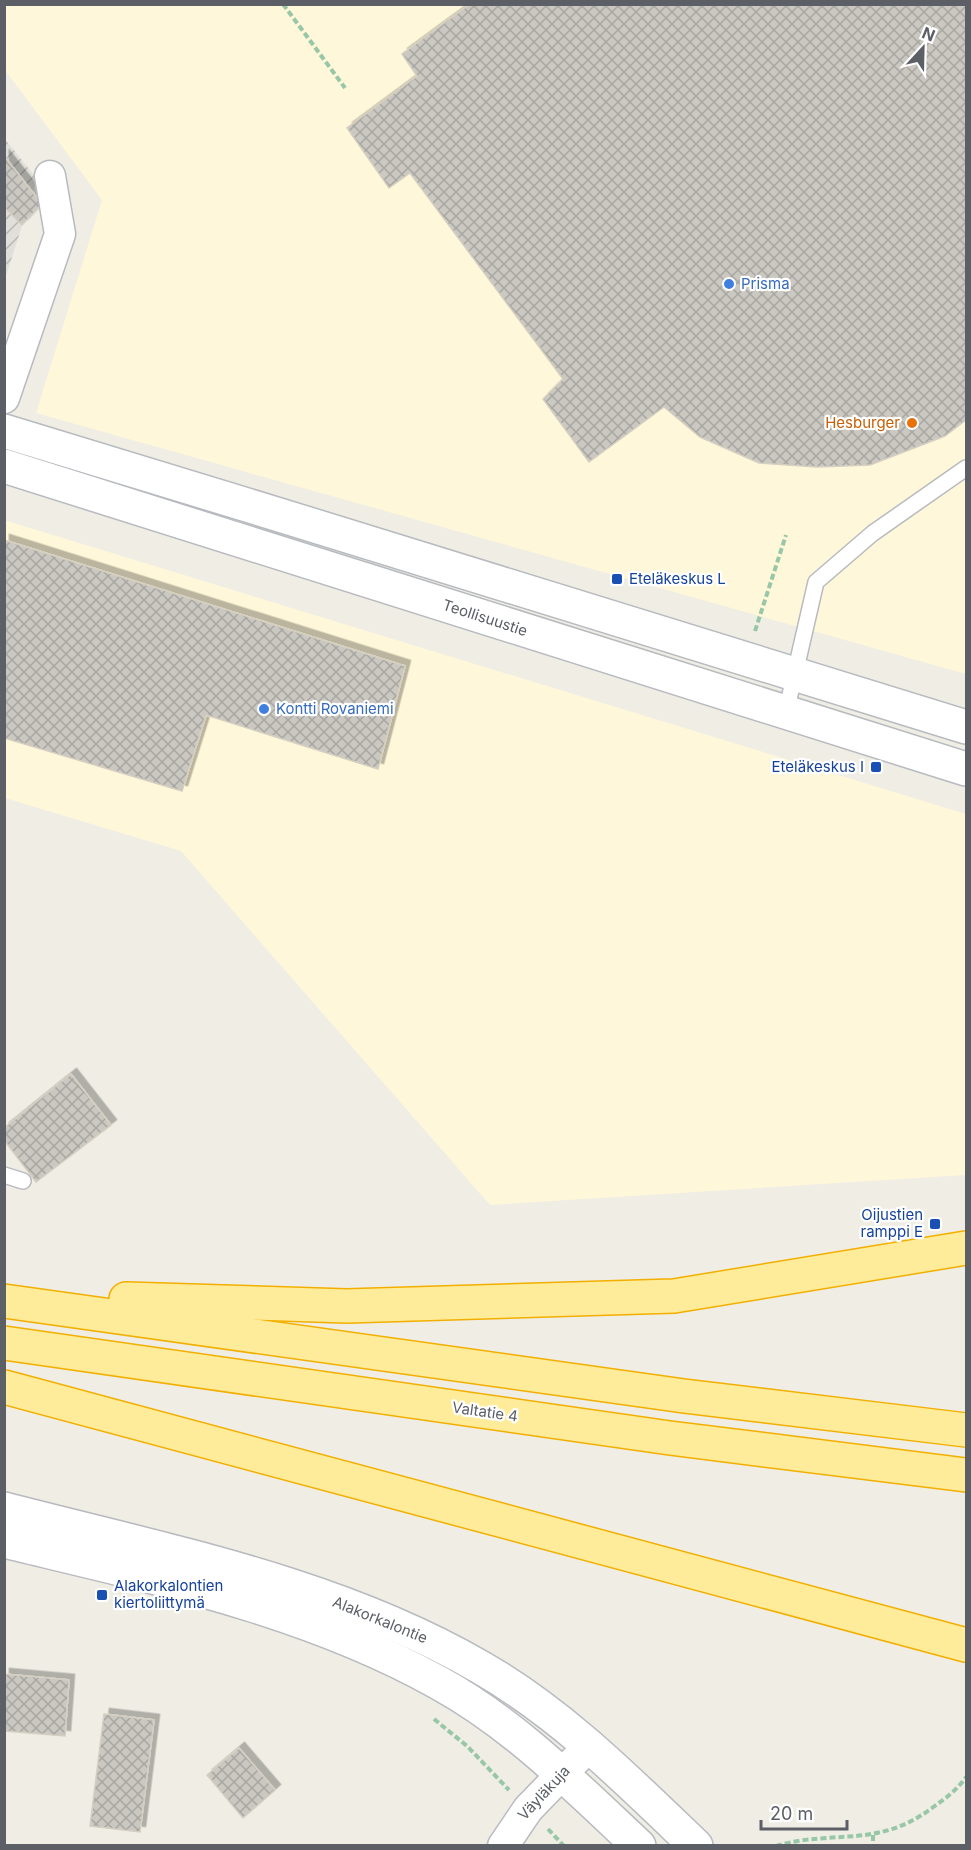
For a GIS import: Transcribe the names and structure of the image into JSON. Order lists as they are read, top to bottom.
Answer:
{
  "streets": {
    "highway": ["Valtatie 4"],
    "street": ["Teollisuustie", "Alakorkalontie", "Väyläkuja"]
  },
  "crossings": [
    ["Alakorkalontie", "Väyläkuja"]
  ],
  "places": {
    "other": ["Prisma", "Hesburger", "Kontti Rovaniemi"],
    "transit": [
      "Eteläkeskus L",
      "Eteläkeskus I",
      "Oijustien ramppi E",
      "Alakorkalontien kiertoliittymä"
    ]
  },
  "scale_bar": "20 m",
  "north": "top"
}
